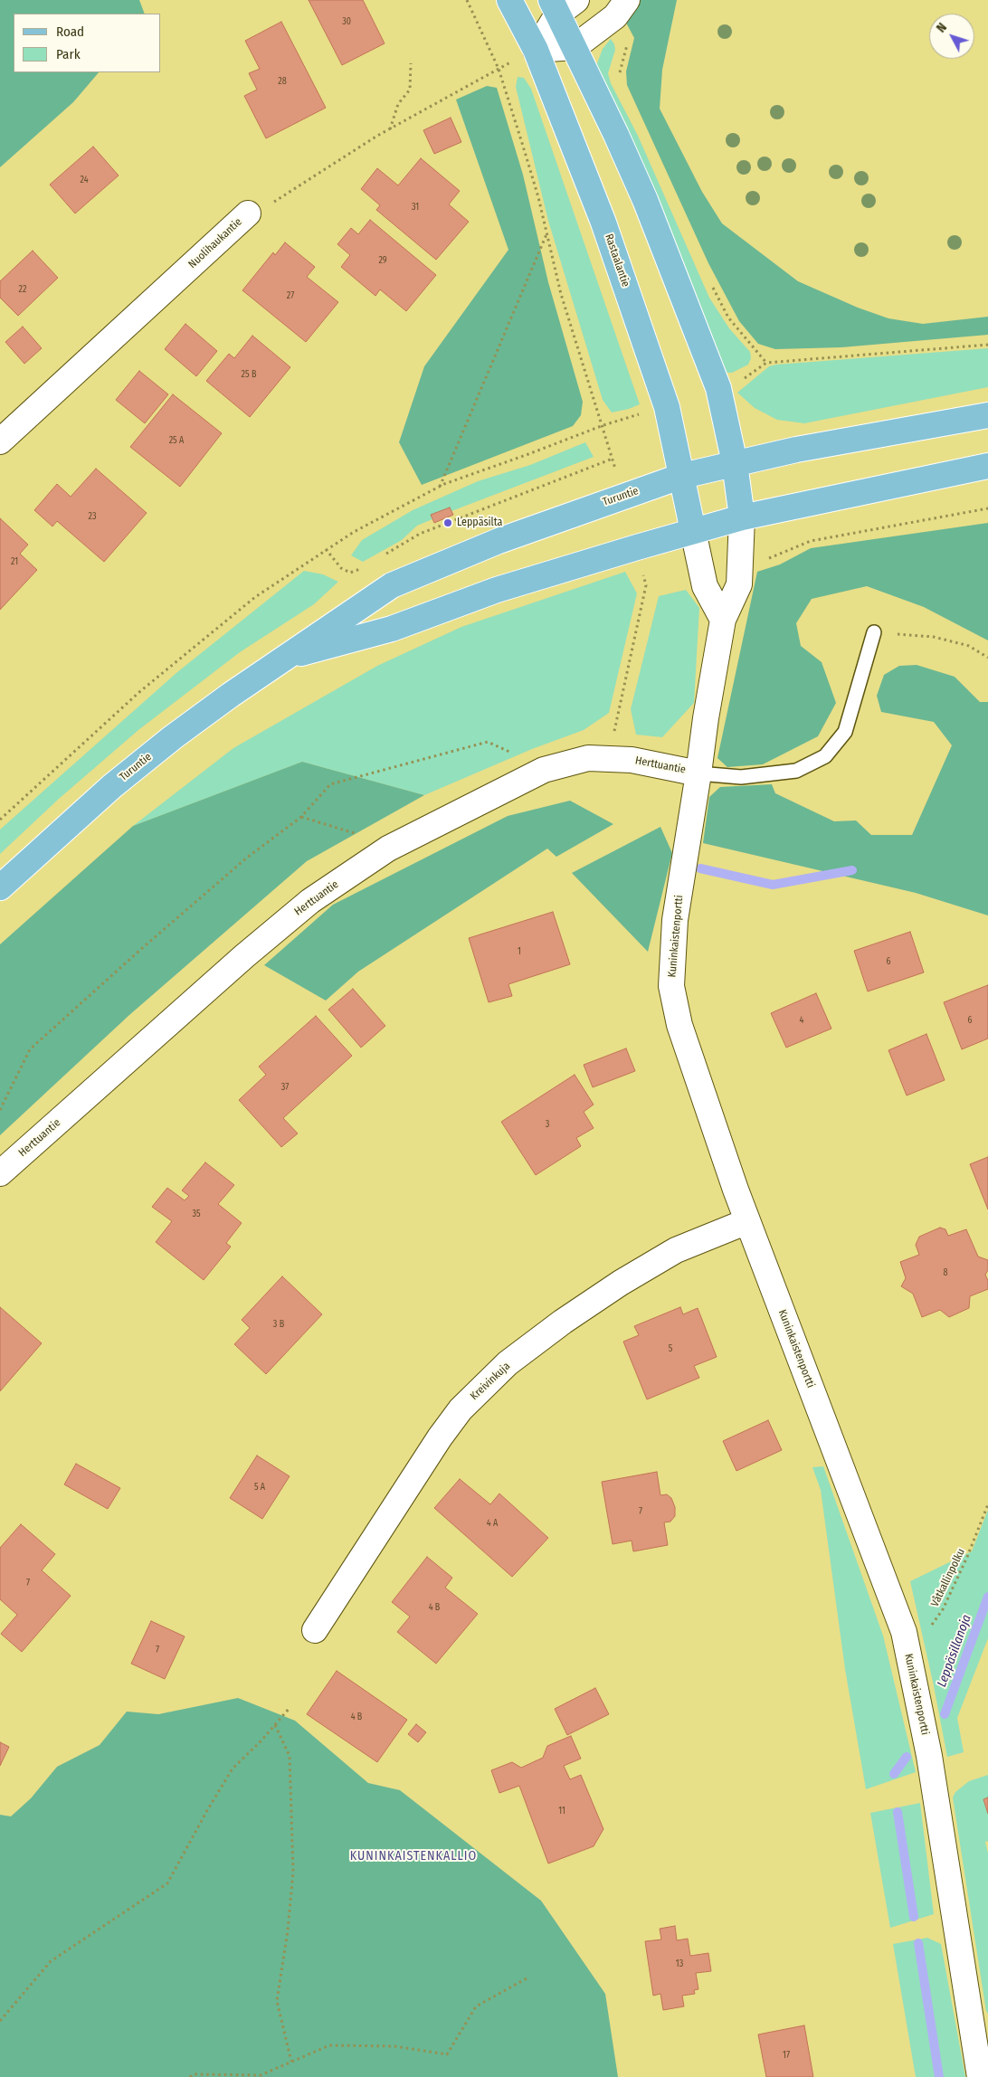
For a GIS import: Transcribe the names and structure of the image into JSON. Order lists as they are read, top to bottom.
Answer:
{
  "streets": {
    "main road": ["Rastaalantie", "Turuntie"],
    "street": [
      "Nuolihaukantie",
      "Herttuantie",
      "Kuninkaistenportti",
      "Kreivinkuja"
    ],
    "path": ["Våtkallinpolku"]
  },
  "crossings": [
    ["Nuolihaukantie", "Rastaalantie"],
    ["Rastaalantie", "Turuntie"],
    ["Turuntie", "Kuninkaistenportti"],
    ["Herttuantie", "Kuninkaistenportti"],
    ["Kuninkaistenportti", "Kreivinkuja"],
    ["Kuninkaistenportti", "Våtkallinpolku"]
  ],
  "districts": ["KUNINKAISTENKALLIO"],
  "water": ["Leppäsillanoja"],
  "places": ["Leppäsilta"],
  "house_numbers": [
    "30",
    "28",
    "24",
    "31",
    "29",
    "22",
    "27",
    "25 B",
    "25 A",
    "23",
    "21",
    "1",
    "6",
    "4",
    "6",
    "37",
    "3",
    "35",
    "8",
    "3 B",
    "5",
    "5 A",
    "7",
    "4 A",
    "7",
    "4 B",
    "7",
    "4 B",
    "11",
    "13",
    "17"
  ],
  "legend": ["Road", "Park"],
  "north": "top left"
}
